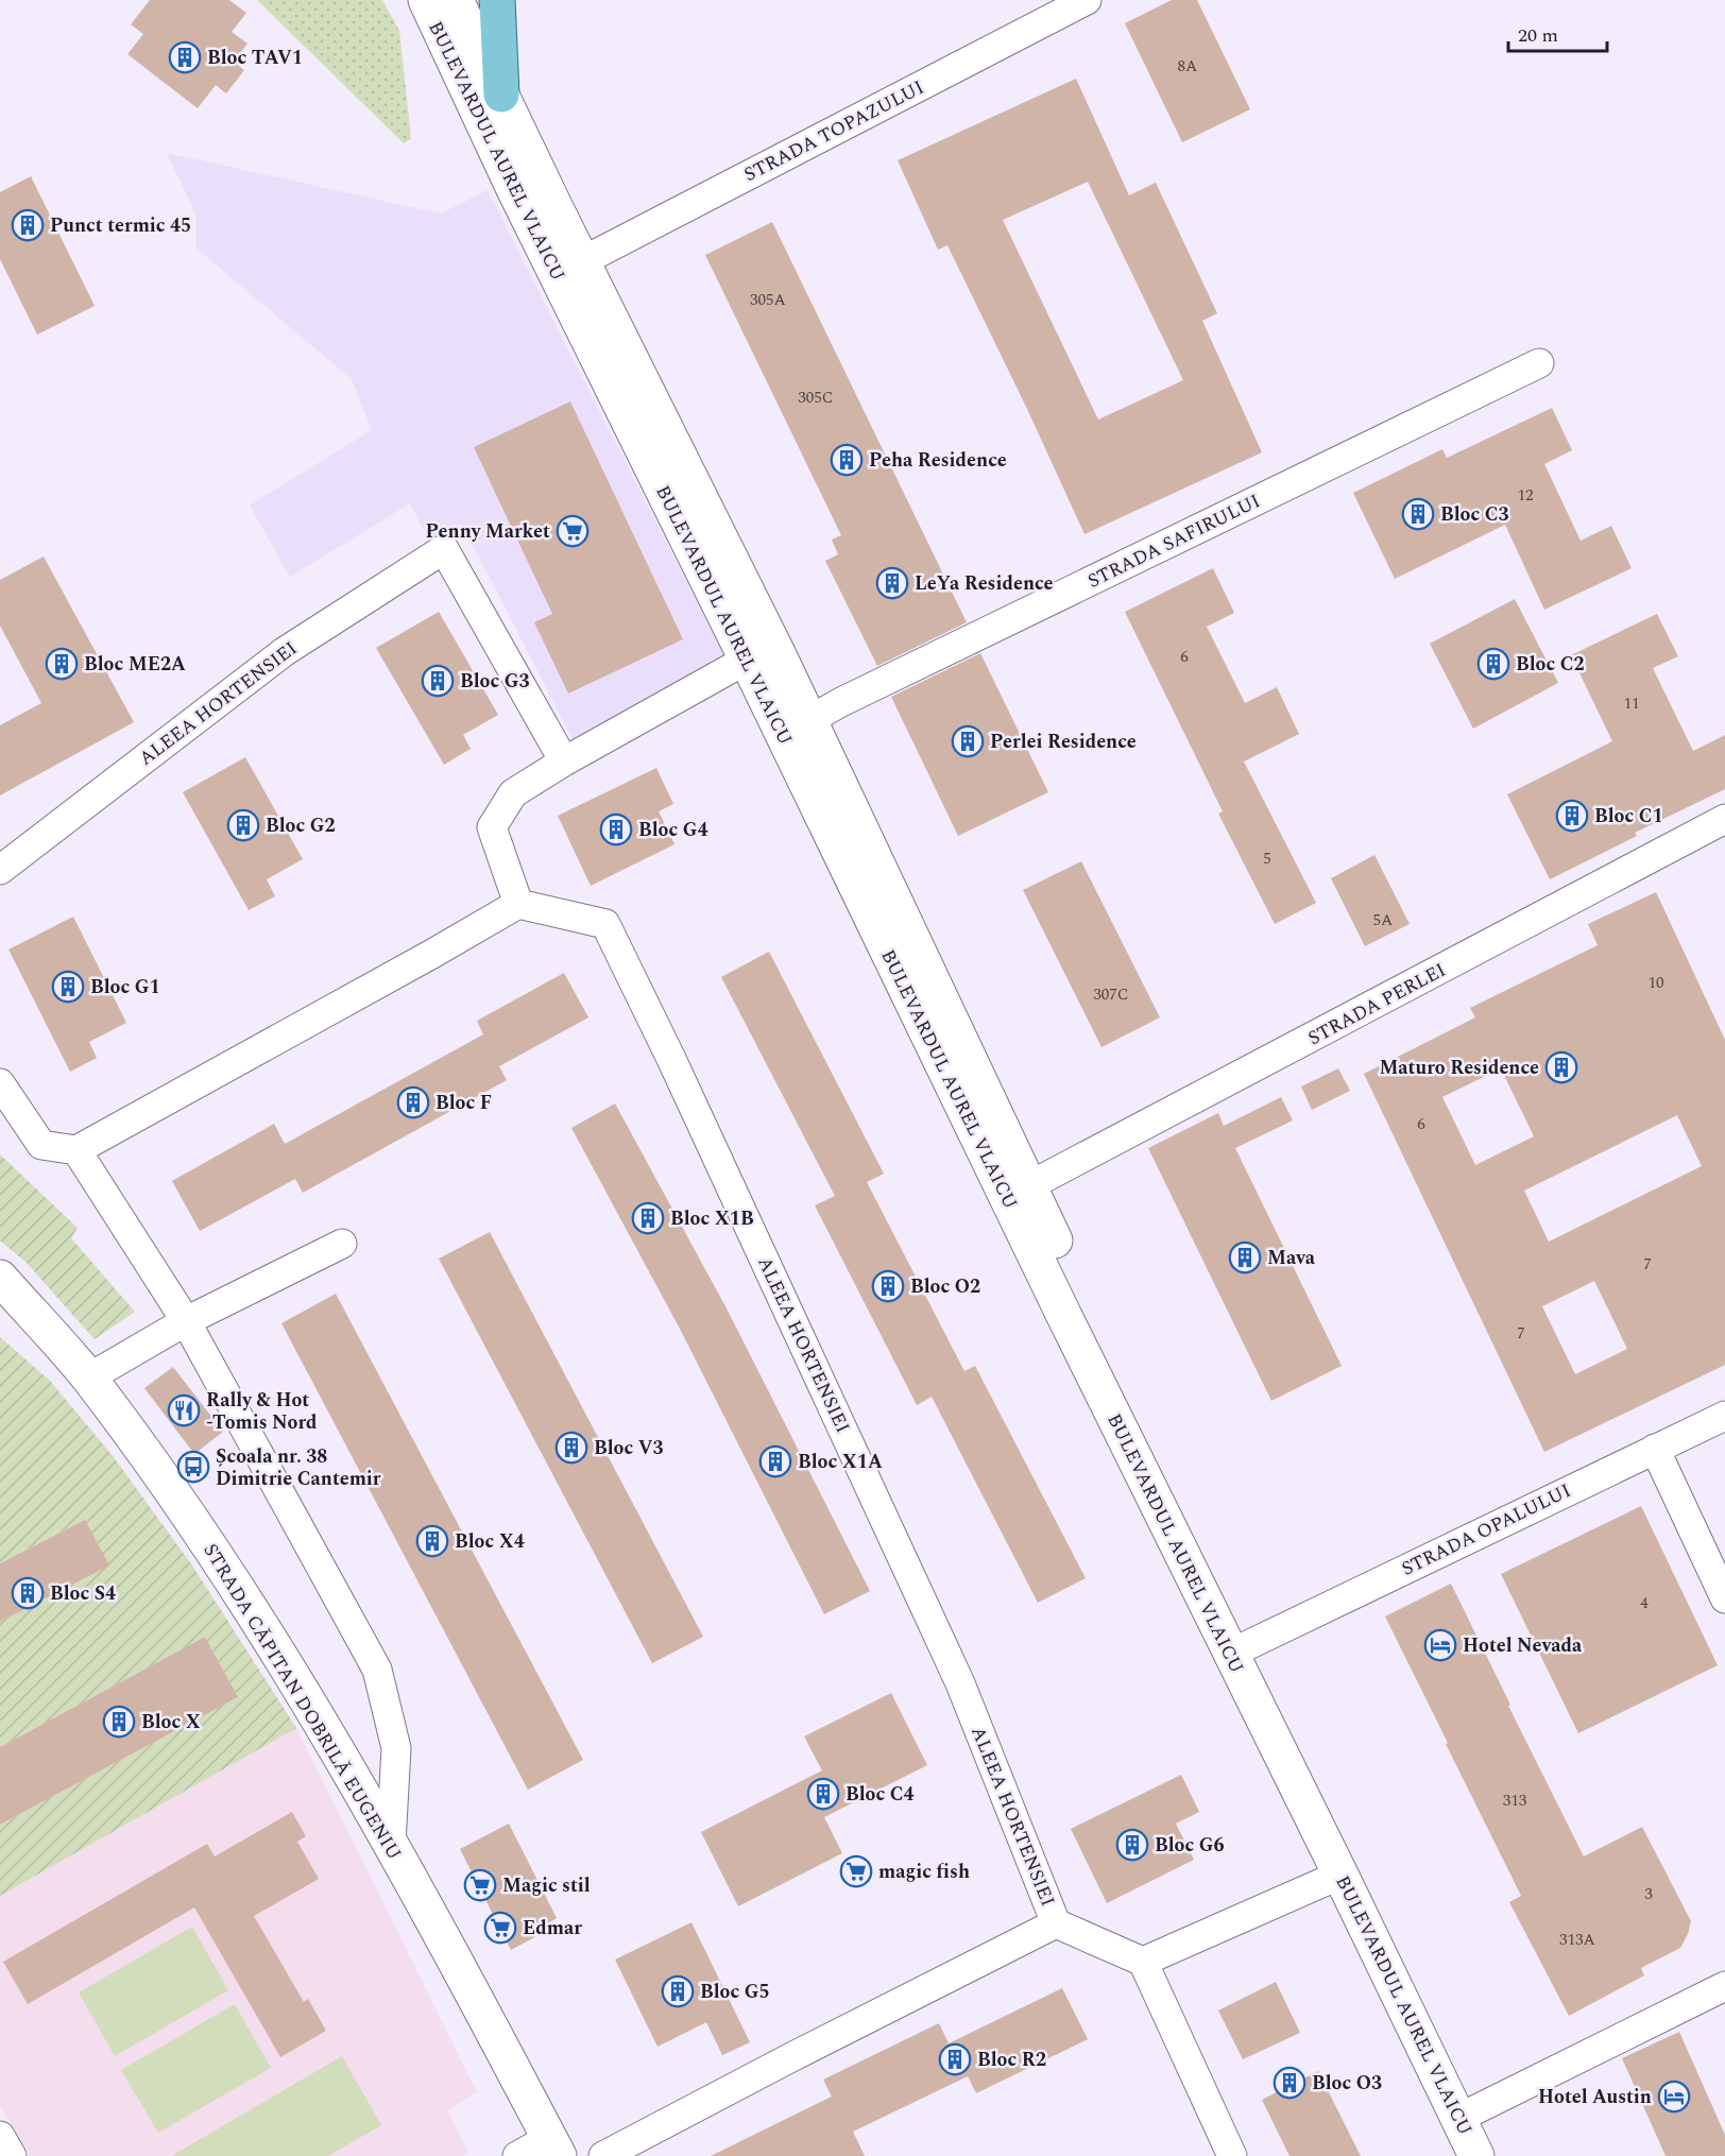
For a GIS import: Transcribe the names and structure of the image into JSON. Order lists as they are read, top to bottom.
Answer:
{
  "streets": {
    "main road": ["BULEVARDUL AUREL VLAICU", "STRADA CĂPITAN DOBRILĂ EUGENIU"],
    "street": [
      "STRADA TOPAZULUI",
      "STRADA SAFIRULUI",
      "ALEEA HORTENSIEI",
      "STRADA PERLEI",
      "STRADA OPALULUI"
    ]
  },
  "crossings": [
    ["STRADA TOPAZULUI", "BULEVARDUL AUREL VLAICU"],
    ["BULEVARDUL AUREL VLAICU", "STRADA SAFIRULUI"],
    ["BULEVARDUL AUREL VLAICU", "STRADA PERLEI"],
    ["BULEVARDUL AUREL VLAICU", "STRADA OPALULUI"]
  ],
  "places": {
    "building": [
      "Bloc TAV1",
      "Punct termic 45",
      "Peha Residence",
      "Bloc C3",
      "LeYa Residence",
      "Bloc ME2A",
      "Bloc C2",
      "Bloc G3",
      "Perlei Residence",
      "Bloc C1",
      "Bloc G2",
      "Bloc G4",
      "Bloc G1",
      "Maturo Residence",
      "Bloc F",
      "Bloc X1B",
      "Mava",
      "Bloc O2",
      "Bloc V3",
      "Bloc X1A",
      "Bloc X4",
      "Bloc S4",
      "Bloc X",
      "Bloc C4",
      "Bloc G6",
      "Bloc G5",
      "Bloc R2",
      "Bloc O3"
    ],
    "supermarket": [
      "Penny Market",
      "magic fish",
      "Magic stil",
      "Edmar"
    ],
    "restaurant": ["Rally & Hot -Tomis Nord"],
    "bus stop": ["Școala nr. 38 Dimitrie Cantemir"],
    "hotel": ["Hotel Nevada", "Hotel Austin"]
  },
  "house_numbers": [
    "8A",
    "305A",
    "305C",
    "12",
    "6",
    "11",
    "5",
    "5A",
    "10",
    "307C",
    "6",
    "7",
    "7",
    "4",
    "313",
    "3",
    "313A"
  ],
  "scale_bar": "20 m"
}
